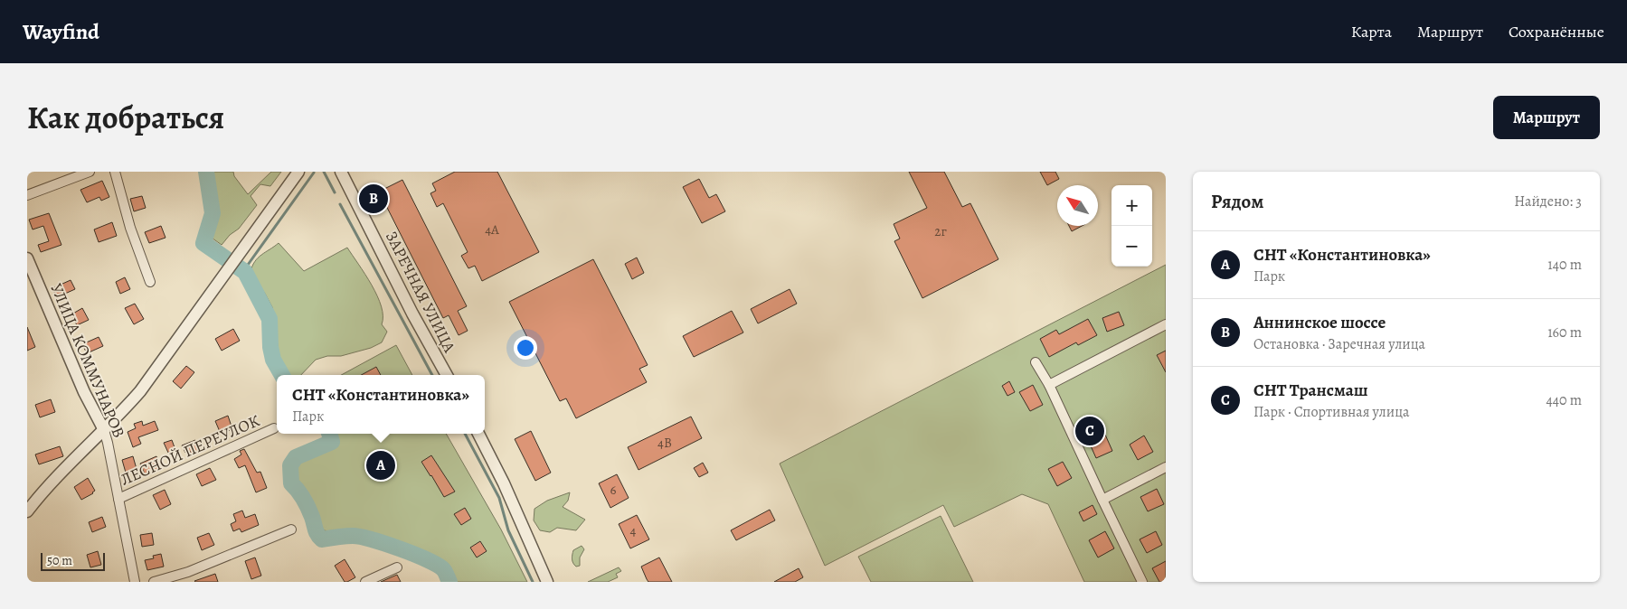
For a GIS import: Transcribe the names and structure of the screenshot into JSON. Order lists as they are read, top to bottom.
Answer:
{
  "streets": {
    "street": ["ЗАРЕЧНАЯ УЛИЦА", "УЛИЦА КОММУНАРОВ", "ЛЕСНОЙ ПЕРЕУЛОК"]
  },
  "crossings": [
    ["УЛИЦА КОММУНАРОВ", "ЛЕСНОЙ ПЕРЕУЛОК"]
  ],
  "house_numbers": [
    "4А",
    "2г",
    "4В",
    "6",
    "4"
  ],
  "scale_bar": "50 m",
  "north": "top left",
  "page": {
    "header": "Wayfind",
    "nav": ["Карта", "Маршрут", "Сохранённые"],
    "title": "Как добраться",
    "buttons": "Маршрут",
    "heading": ["Рядом", "Найдено: 3"],
    "pins": ["B", "C", "A"],
    "map_buttons": ["+", "−"],
    "list": [
      {
        "mark": "A",
        "name": "СНТ «Константиновка»",
        "note": "Парк",
        "value": "140 m"
      },
      {
        "mark": "B",
        "name": "Аннинское шоссе",
        "note": "Остановка · Заречная улица",
        "value": "160 m"
      },
      {
        "mark": "C",
        "name": "СНТ Трансмаш",
        "note": "Парк · Спортивная улица",
        "value": "440 m"
      }
    ],
    "popup": ["СНТ «Константиновка»", "Парк"],
    "scale": "50 m"
  }
}
